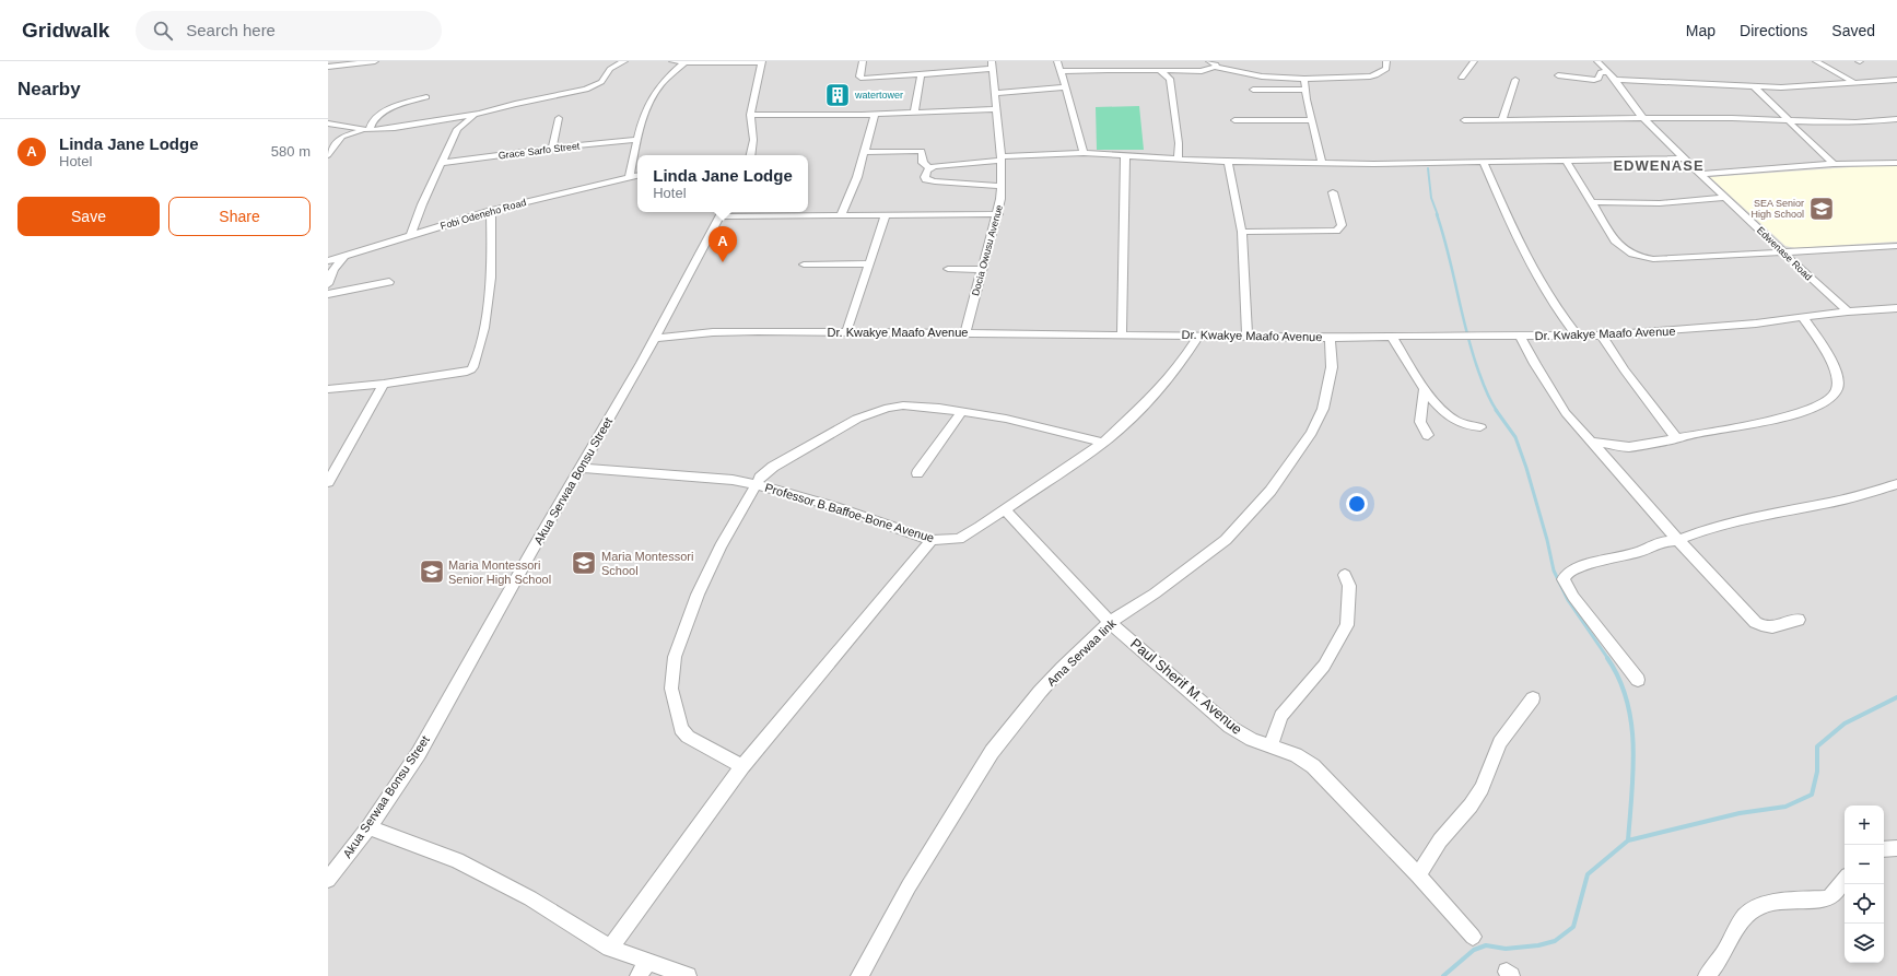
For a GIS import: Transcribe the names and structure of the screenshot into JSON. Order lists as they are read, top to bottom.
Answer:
{
  "streets": {
    "street": [
      "Grace Sarfo Street",
      "Fobi Odeneho Road",
      "Docia Owusu Avenue",
      "Edwenase Road",
      "Dr. Kwakye Maafo Avenue",
      "Akua Serwaa Bonsu Street",
      "Professor B.Baffoe-Bone Avenue",
      "Ama Serwaa link",
      "Paul Sherif M. Avenue"
    ]
  },
  "crossings": [
    ["Docia Owusu Avenue", "Dr. Kwakye Maafo Avenue"],
    ["Edwenase Road", "Dr. Kwakye Maafo Avenue"],
    ["Dr. Kwakye Maafo Avenue", "Akua Serwaa Bonsu Street"],
    ["Dr. Kwakye Maafo Avenue", "Professor B.Baffoe-Bone Avenue"],
    ["Dr. Kwakye Maafo Avenue", "Ama Serwaa link"],
    ["Akua Serwaa Bonsu Street", "Professor B.Baffoe-Bone Avenue"],
    ["Professor B.Baffoe-Bone Avenue", "Paul Sherif M. Avenue"],
    ["Ama Serwaa link", "Paul Sherif M. Avenue"]
  ],
  "districts": ["EDWENASE"],
  "places": {
    "building": ["watertower"],
    "school or university": ["SEA Senior High School", "Maria Montessori School", "Maria Montessori Senior High School"]
  },
  "page": {
    "header": "Gridwalk",
    "search": "Search here",
    "nav": ["Map", "Directions", "Saved"],
    "heading": "Nearby",
    "list": [
      {
        "mark": "A",
        "name": "Linda Jane Lodge",
        "note": "Hotel",
        "value": "580 m"
      }
    ],
    "popup": ["Linda Jane Lodge", "Hotel"],
    "buttons": ["Save", "Share"],
    "pins": "A",
    "map_buttons": ["+", "−"]
  }
}
